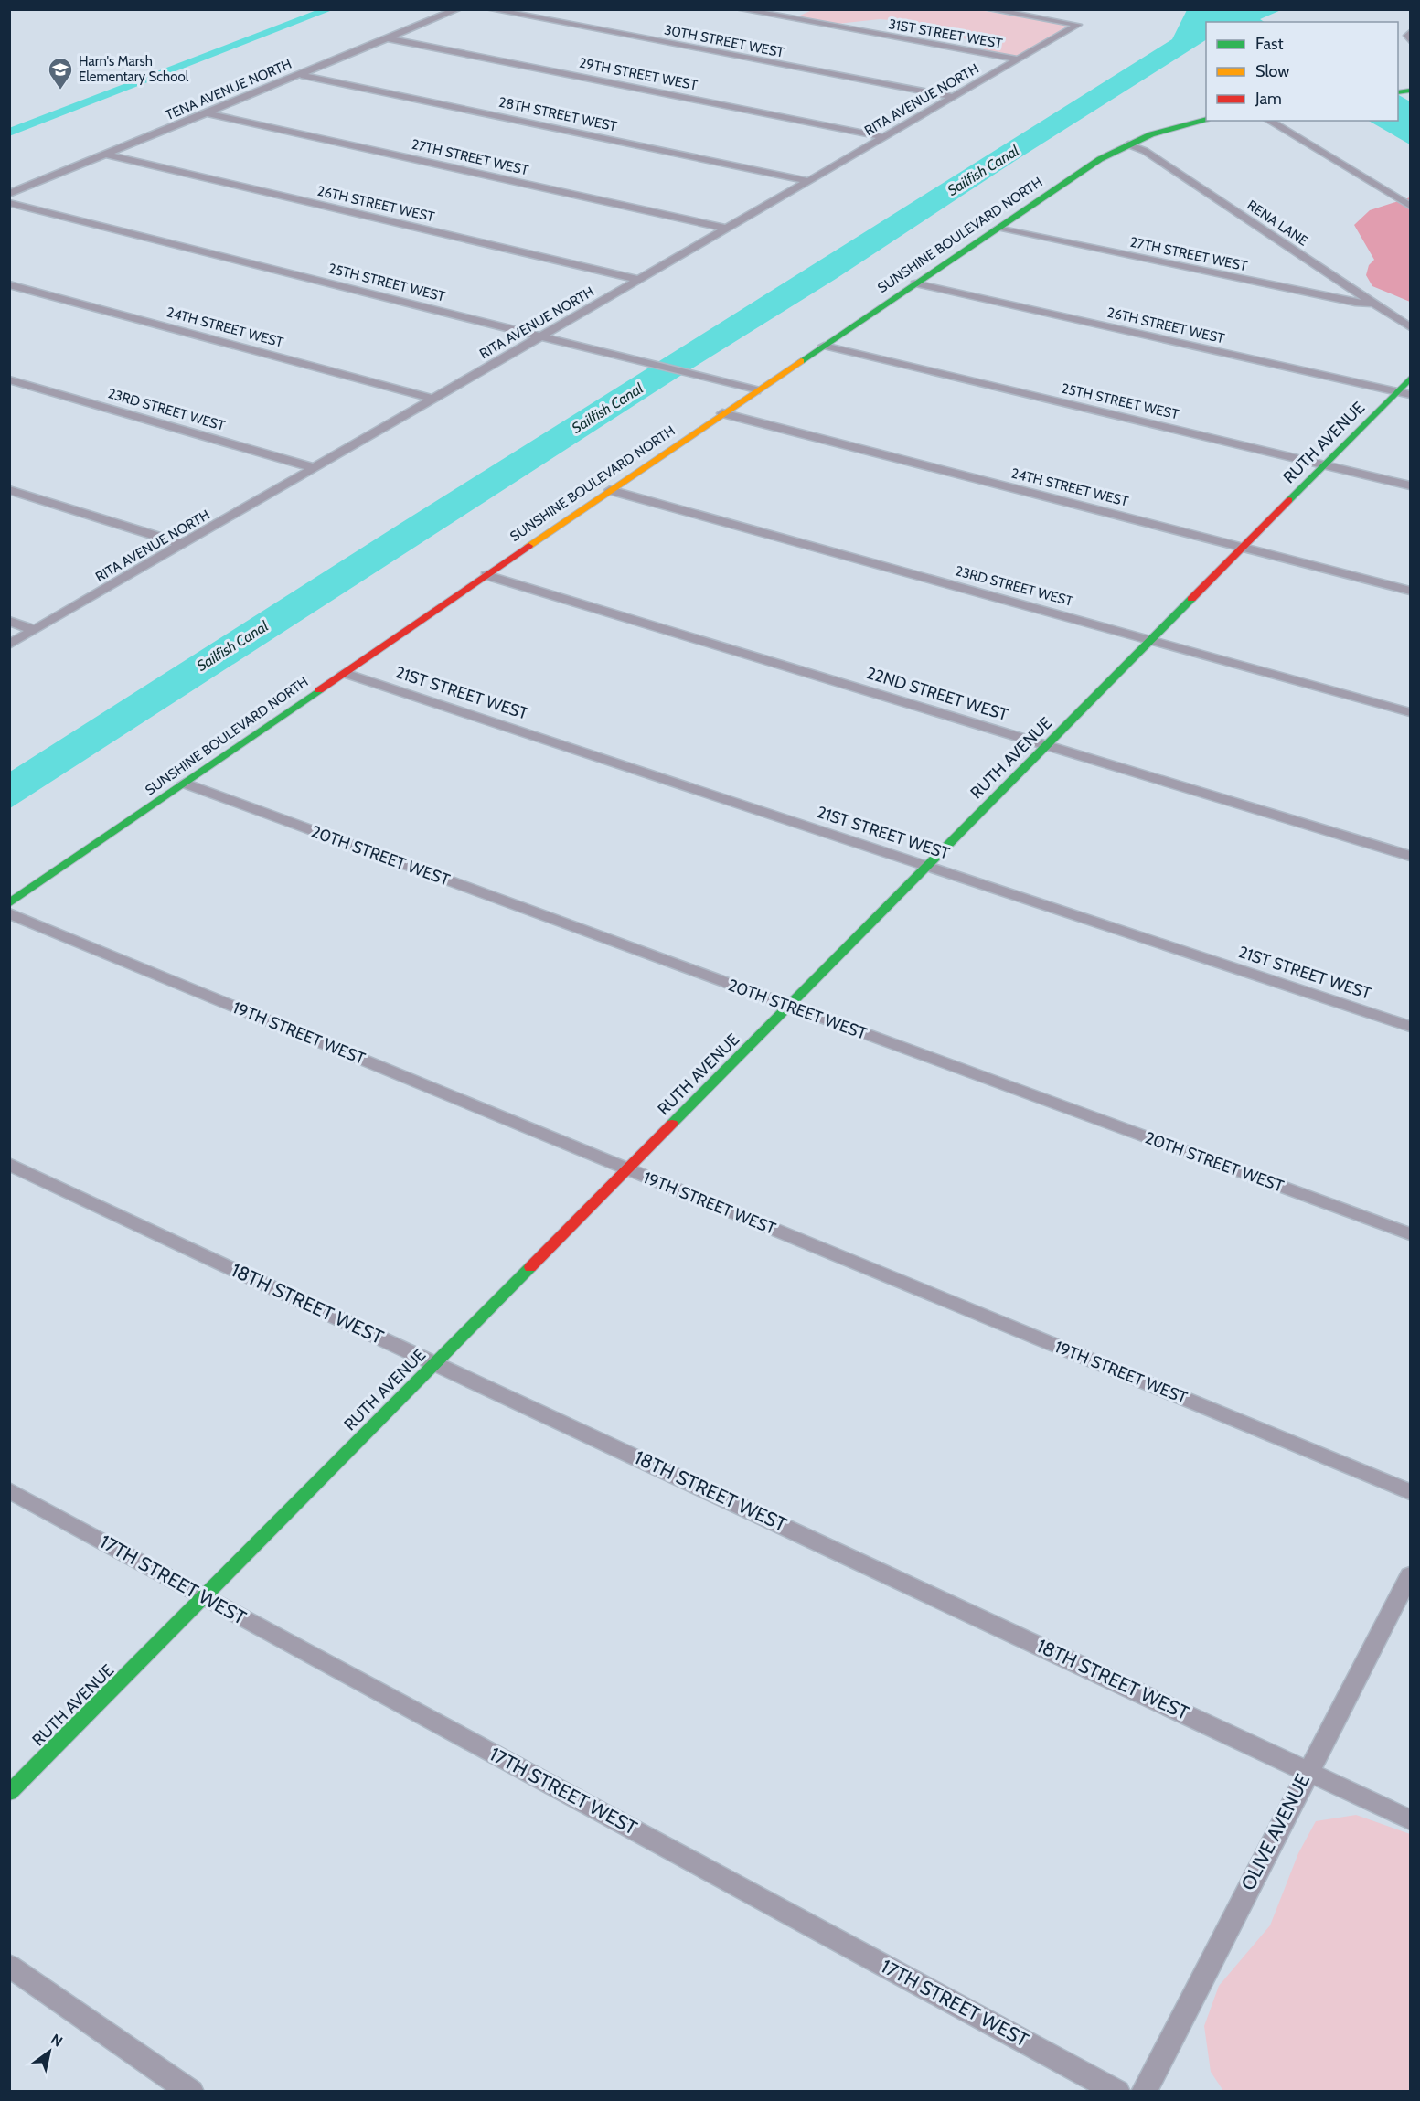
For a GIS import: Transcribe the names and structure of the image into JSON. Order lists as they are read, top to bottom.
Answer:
{
  "streets": {
    "street": [
      "31ST STREET WEST",
      "30TH STREET WEST",
      "29TH STREET WEST",
      "TENA AVENUE NORTH",
      "RITA AVENUE NORTH",
      "28TH STREET WEST",
      "27TH STREET WEST",
      "26TH STREET WEST",
      "RENA LANE",
      "SUNSHINE BOULEVARD NORTH",
      "25TH STREET WEST",
      "24TH STREET WEST",
      "23RD STREET WEST",
      "RUTH AVENUE",
      "21ST STREET WEST",
      "22ND STREET WEST",
      "20TH STREET WEST",
      "19TH STREET WEST",
      "18TH STREET WEST",
      "17TH STREET WEST",
      "OLIVE AVENUE"
    ]
  },
  "crossings": [
    ["31ST STREET WEST", "RITA AVENUE NORTH"],
    ["30TH STREET WEST", "RITA AVENUE NORTH"],
    ["29TH STREET WEST", "TENA AVENUE NORTH"],
    ["29TH STREET WEST", "RITA AVENUE NORTH"],
    ["TENA AVENUE NORTH", "28TH STREET WEST"],
    ["TENA AVENUE NORTH", "27TH STREET WEST"],
    ["TENA AVENUE NORTH", "26TH STREET WEST"],
    ["RITA AVENUE NORTH", "28TH STREET WEST"],
    ["RITA AVENUE NORTH", "27TH STREET WEST"],
    ["RITA AVENUE NORTH", "26TH STREET WEST"],
    ["RITA AVENUE NORTH", "25TH STREET WEST"],
    ["RITA AVENUE NORTH", "24TH STREET WEST"],
    ["RITA AVENUE NORTH", "23RD STREET WEST"],
    ["27TH STREET WEST", "RENA LANE"],
    ["27TH STREET WEST", "SUNSHINE BOULEVARD NORTH"],
    ["26TH STREET WEST", "SUNSHINE BOULEVARD NORTH"],
    ["26TH STREET WEST", "RUTH AVENUE"],
    ["RENA LANE", "SUNSHINE BOULEVARD NORTH"],
    ["SUNSHINE BOULEVARD NORTH", "25TH STREET WEST"],
    ["SUNSHINE BOULEVARD NORTH", "24TH STREET WEST"],
    ["SUNSHINE BOULEVARD NORTH", "23RD STREET WEST"],
    ["SUNSHINE BOULEVARD NORTH", "21ST STREET WEST"],
    ["SUNSHINE BOULEVARD NORTH", "22ND STREET WEST"],
    ["SUNSHINE BOULEVARD NORTH", "20TH STREET WEST"],
    ["25TH STREET WEST", "RUTH AVENUE"],
    ["24TH STREET WEST", "RUTH AVENUE"],
    ["23RD STREET WEST", "RUTH AVENUE"],
    ["RUTH AVENUE", "21ST STREET WEST"],
    ["RUTH AVENUE", "22ND STREET WEST"],
    ["RUTH AVENUE", "20TH STREET WEST"],
    ["RUTH AVENUE", "19TH STREET WEST"],
    ["RUTH AVENUE", "18TH STREET WEST"],
    ["RUTH AVENUE", "17TH STREET WEST"],
    ["18TH STREET WEST", "OLIVE AVENUE"]
  ],
  "water": ["Sailfish Canal"],
  "places": {
    "school or university": ["Harn's Marsh Elementary School"]
  },
  "legend": ["Fast", "Slow", "Jam"],
  "north": "top right"
}
